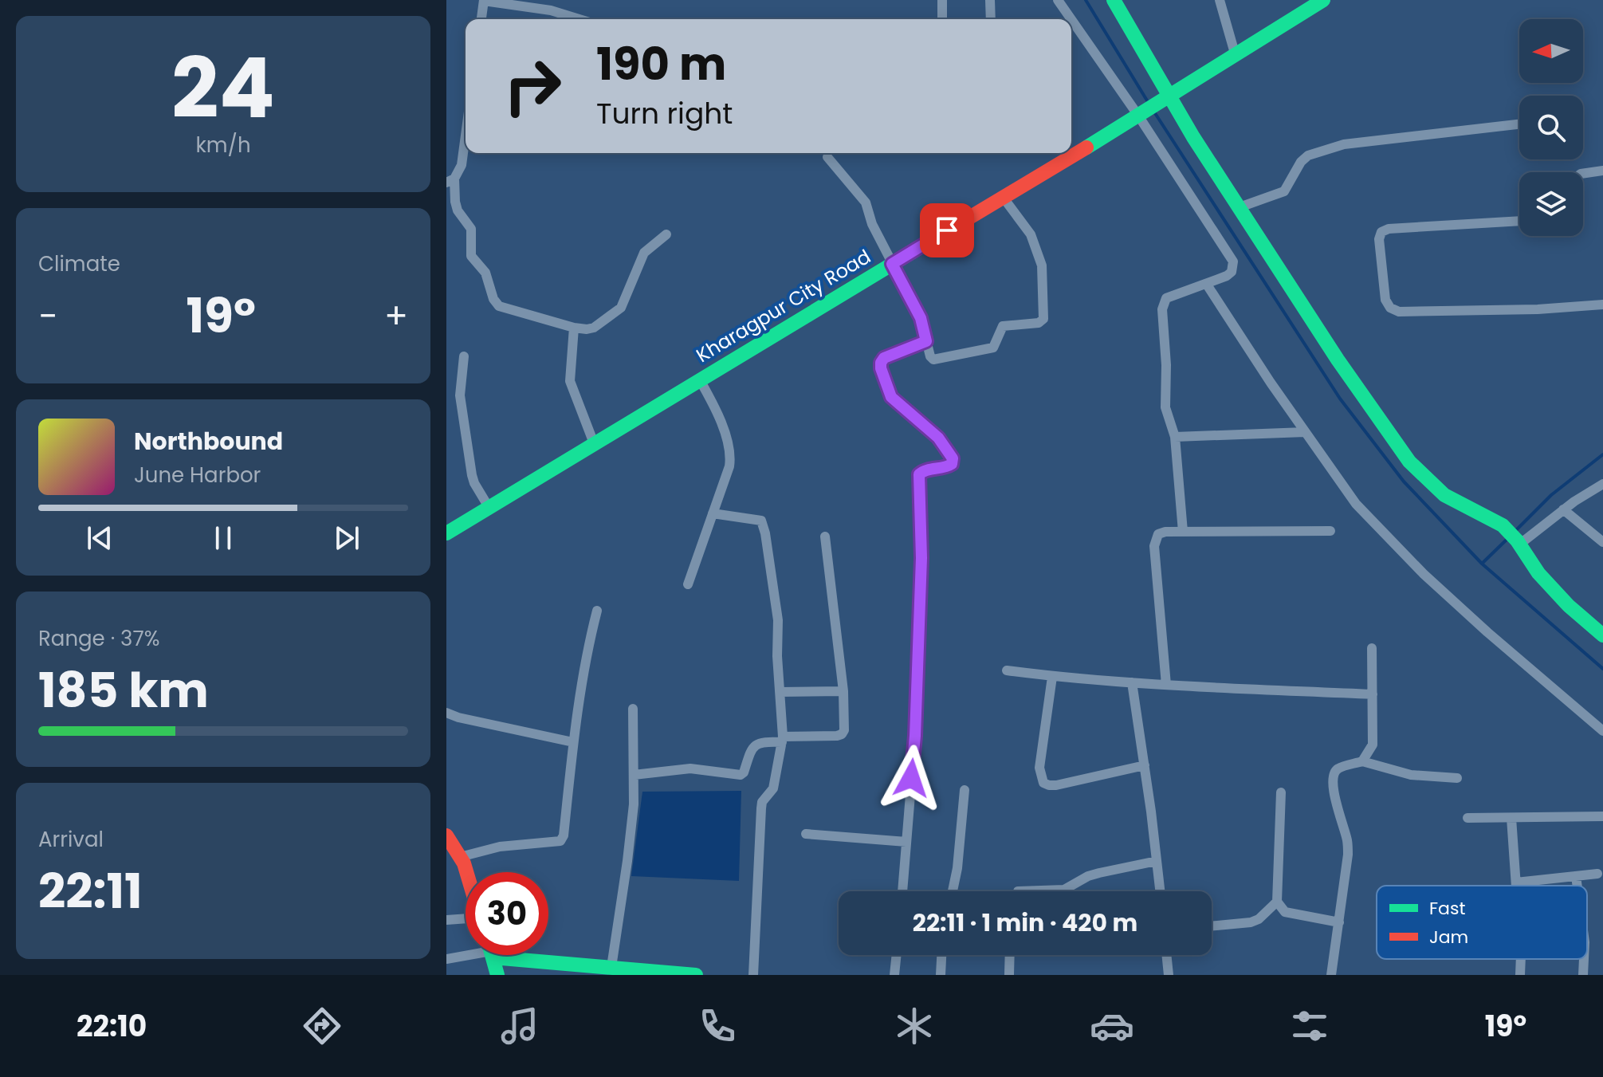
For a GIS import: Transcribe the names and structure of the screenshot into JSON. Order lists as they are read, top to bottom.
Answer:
{
  "streets": {
    "main road": ["Kharagpur City Road"]
  },
  "legend": ["Fast", "Jam"],
  "north": "left",
  "page": {
    "tile": [
      ["24", "km/h"],
      "Climate",
      ["Range · 37%", "185 km"],
      ["Arrival", "22:11"]
    ],
    "turn": ["190 m", "Turn right"],
    "heat": ["−", "19°", "+"],
    "song": ["Northbound", "June Harbor"],
    "limit": "30",
    "trip": "22:11 · 1 min · 420 m",
    "tabs": ["22:10", "19°"]
  }
}
